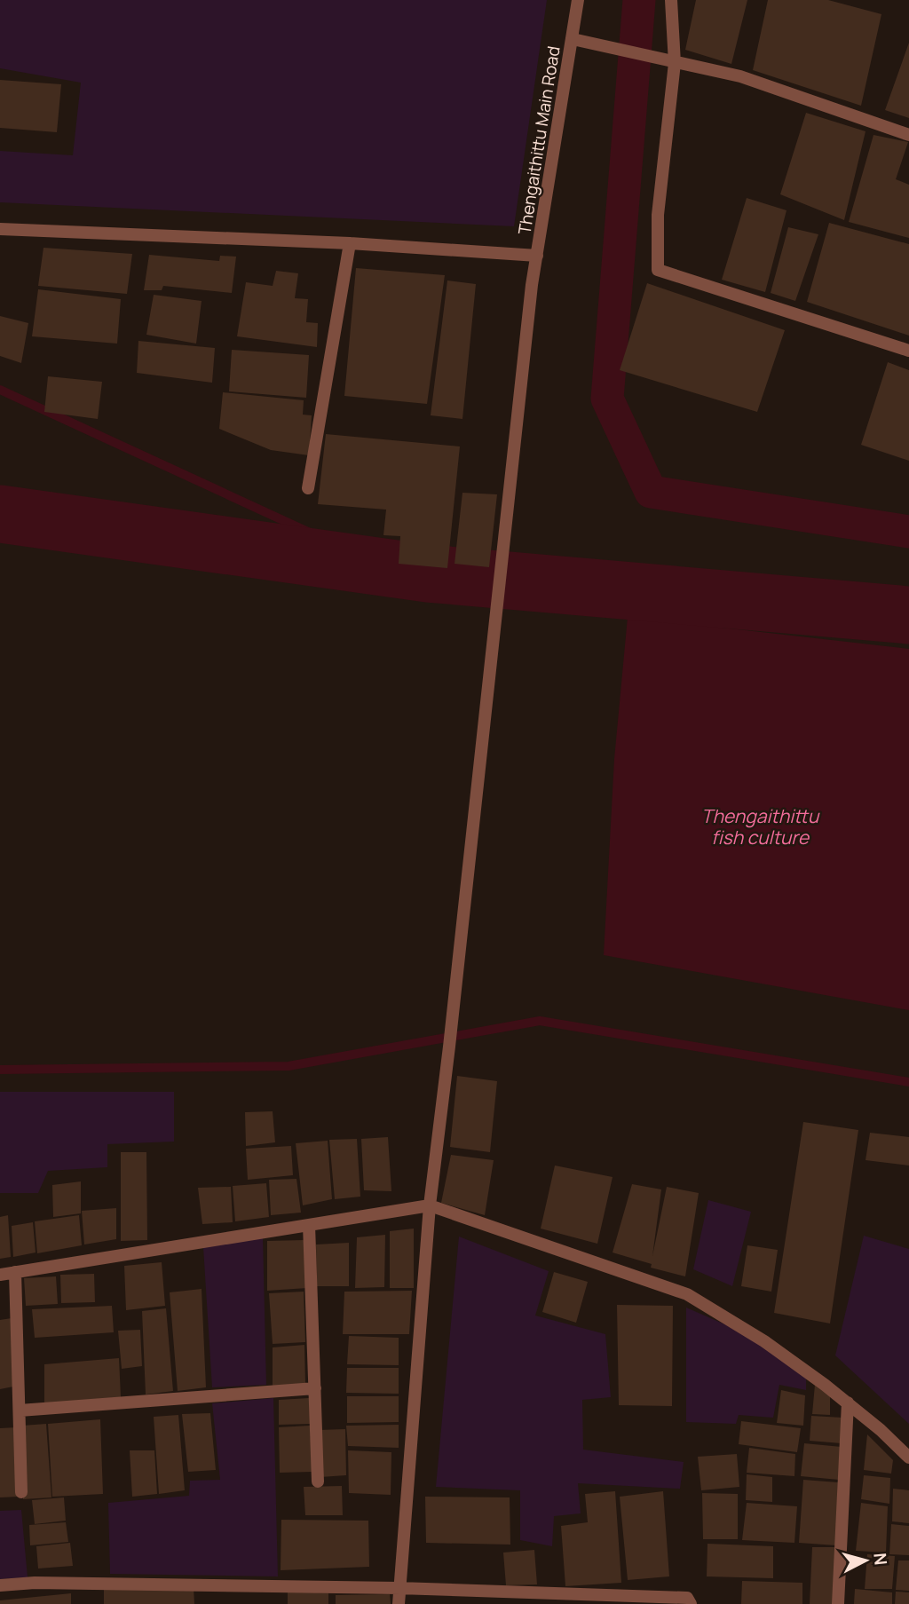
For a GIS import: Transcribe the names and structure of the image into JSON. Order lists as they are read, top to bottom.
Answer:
{
  "streets": {
    "street": ["Thengaithittu Main Road"]
  },
  "water": ["Thengaithittu fish culture"],
  "north": "right"
}
